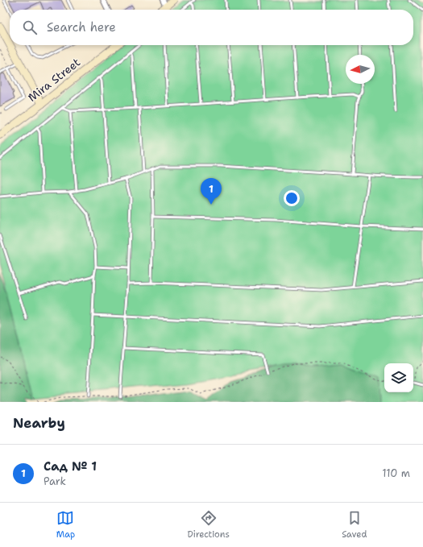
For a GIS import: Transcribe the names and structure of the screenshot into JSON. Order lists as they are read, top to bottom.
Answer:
{
  "streets": {
    "main road": ["Mira Street"]
  },
  "north": "left",
  "page": {
    "search": "Search here",
    "pins": "1",
    "heading": "Nearby",
    "list": [
      {
        "mark": "1",
        "name": "Сад № 1",
        "note": "Park",
        "value": "110 m"
      }
    ],
    "nav": ["Map", "Directions", "Saved"]
  }
}
